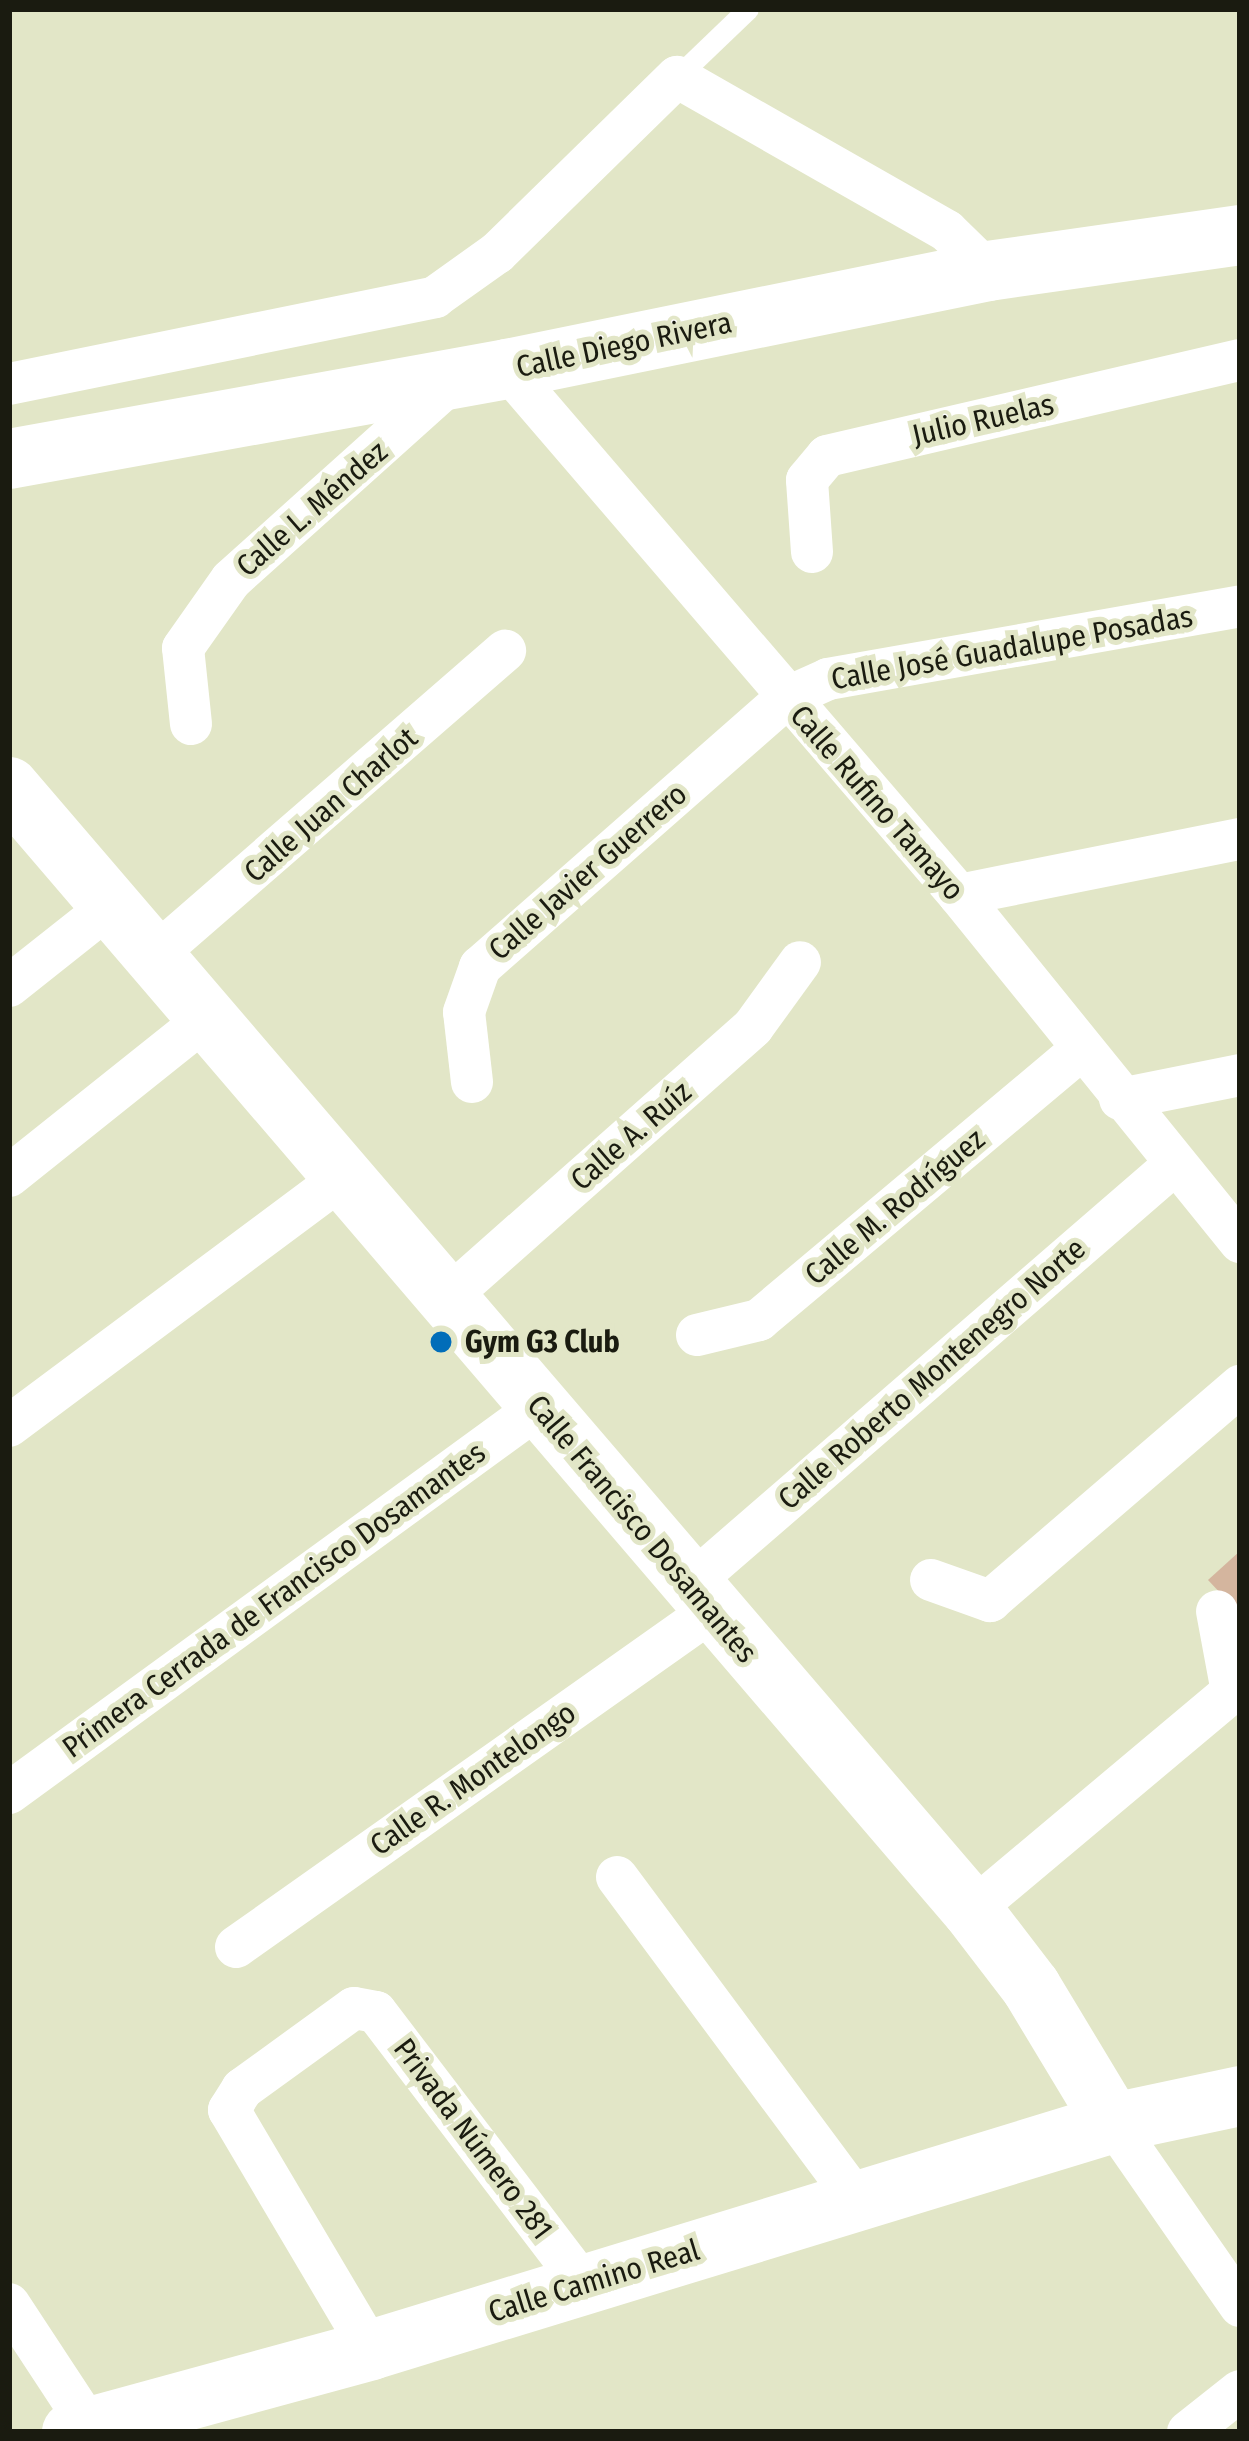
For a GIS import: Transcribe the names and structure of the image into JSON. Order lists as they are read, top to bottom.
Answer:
{
  "streets": {
    "street": [
      "Calle Diego Rivera",
      "Julio Ruelas",
      "Calle L. Méndez",
      "Calle José Guadalupe Posadas",
      "Calle Rufino Tamayo",
      "Calle Juan Charlot",
      "Calle Javier Guerrero",
      "Calle A. Ruíz",
      "Calle M. Rodríguez",
      "Calle Roberto Montenegro Norte",
      "Calle Francisco Dosamantes",
      "Primera Cerrada de Francisco Dosamantes",
      "Calle R. Montelongo",
      "Privada Número 281",
      "Calle Camino Real"
    ]
  },
  "crossings": [
    ["Calle Diego Rivera", "Calle L. Méndez"],
    ["Calle Diego Rivera", "Calle Rufino Tamayo"],
    ["Calle L. Méndez", "Calle Rufino Tamayo"],
    ["Calle José Guadalupe Posadas", "Calle Rufino Tamayo"],
    ["Calle José Guadalupe Posadas", "Calle Javier Guerrero"],
    ["Calle Rufino Tamayo", "Calle Javier Guerrero"],
    ["Calle Rufino Tamayo", "Calle M. Rodríguez"],
    ["Calle Rufino Tamayo", "Calle Roberto Montenegro Norte"],
    ["Calle Juan Charlot", "Calle Francisco Dosamantes"],
    ["Calle A. Ruíz", "Calle Francisco Dosamantes"],
    ["Calle Roberto Montenegro Norte", "Calle Francisco Dosamantes"],
    ["Calle Roberto Montenegro Norte", "Calle R. Montelongo"],
    ["Calle Francisco Dosamantes", "Primera Cerrada de Francisco Dosamantes"],
    ["Calle Francisco Dosamantes", "Calle R. Montelongo"],
    ["Calle Francisco Dosamantes", "Calle Camino Real"],
    ["Privada Número 281", "Calle Camino Real"]
  ],
  "places": ["Gym G3 Club"]
}
